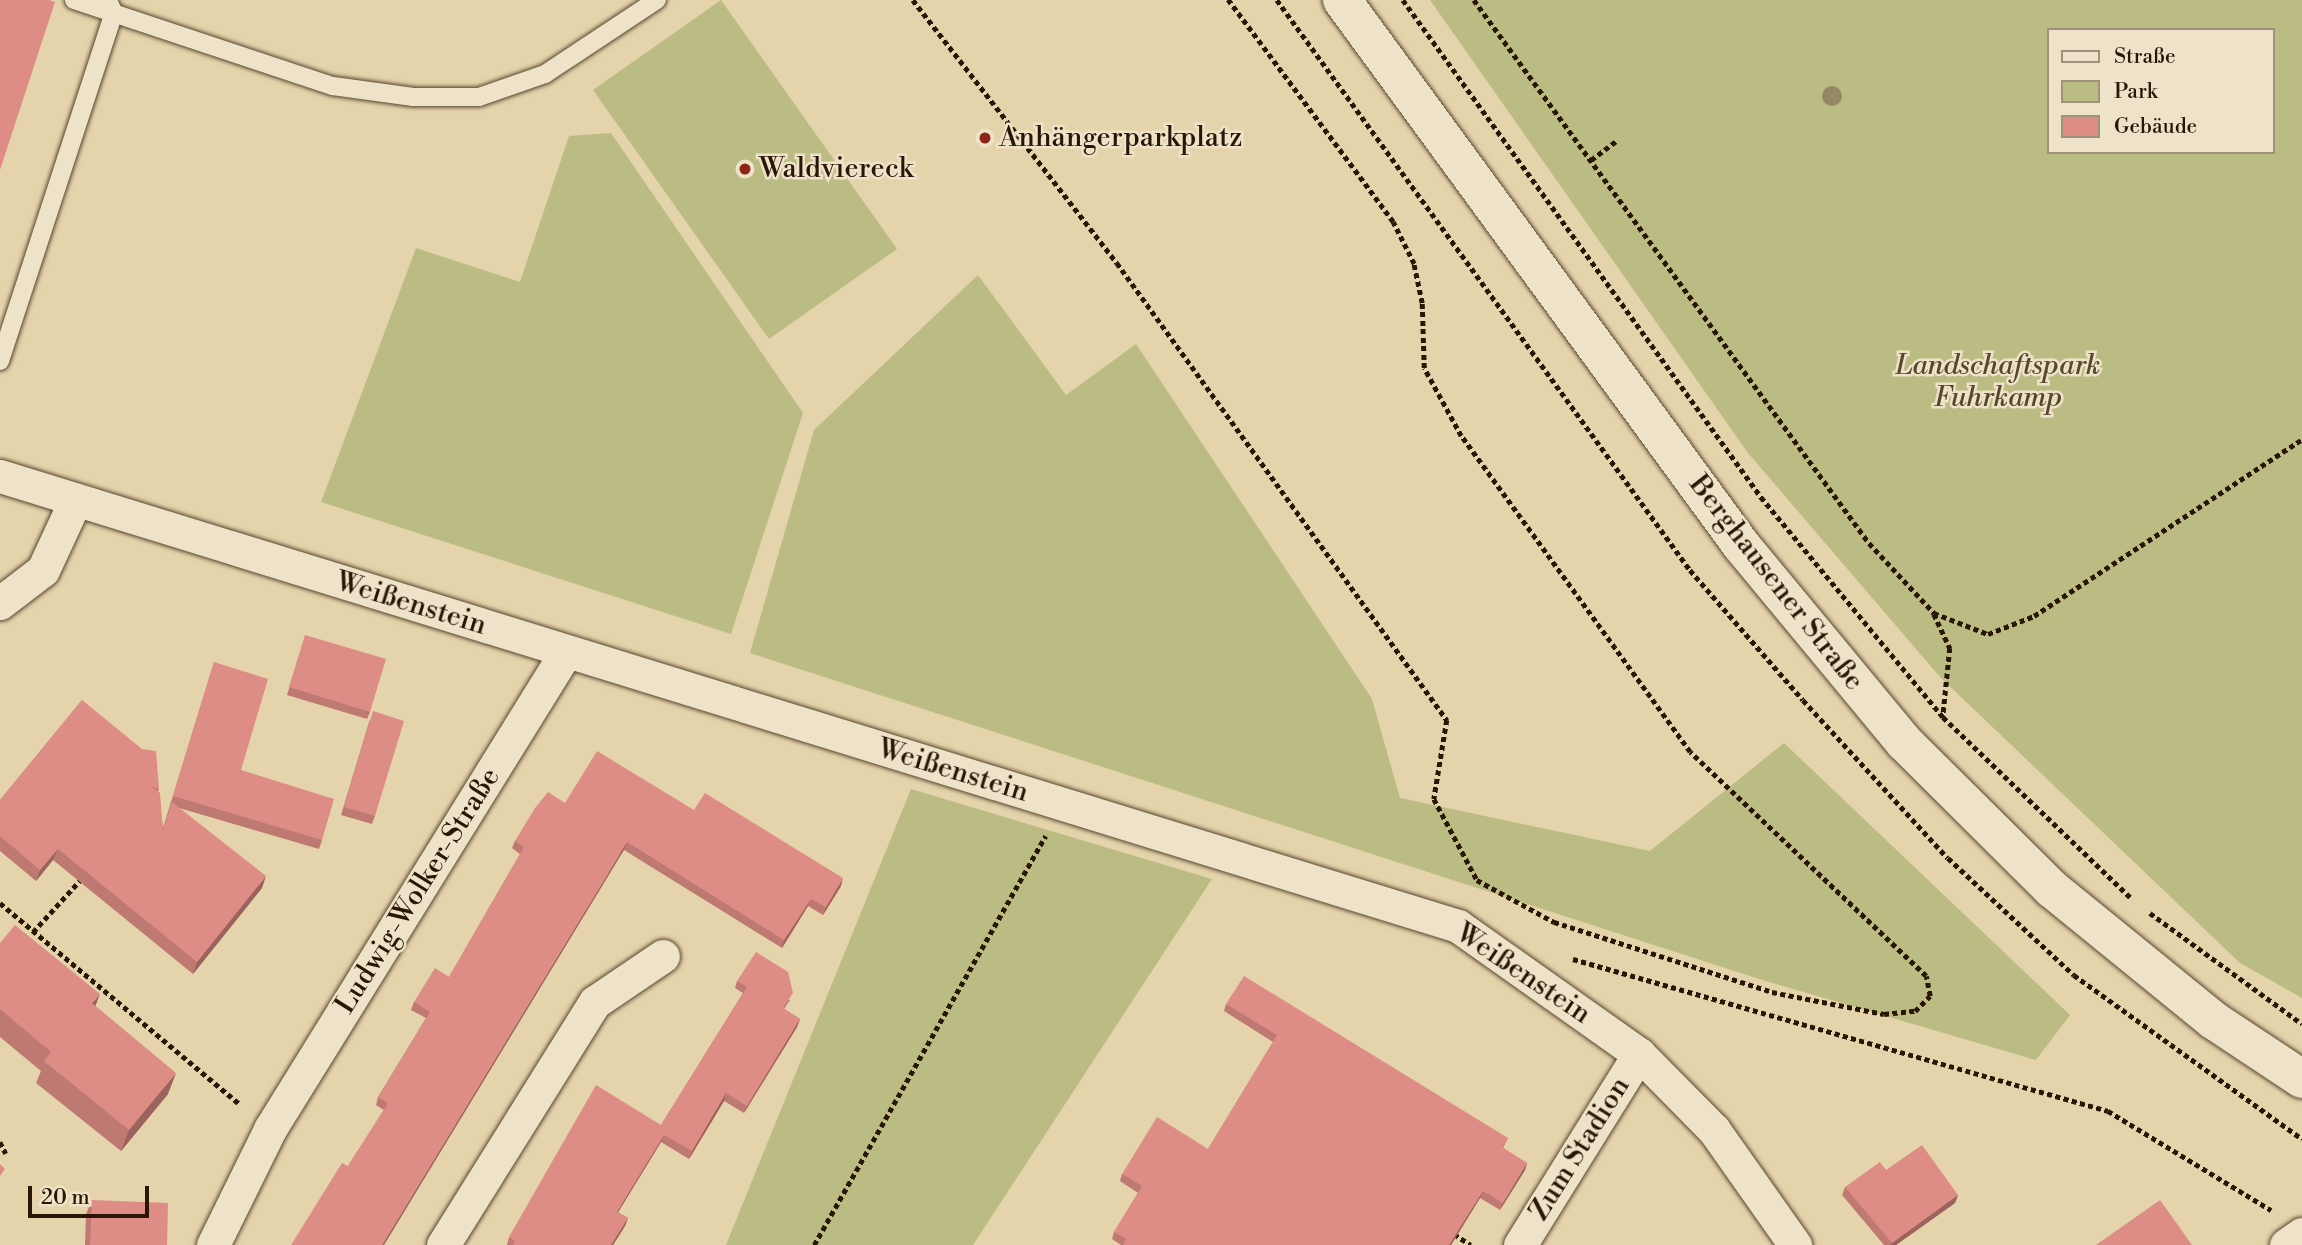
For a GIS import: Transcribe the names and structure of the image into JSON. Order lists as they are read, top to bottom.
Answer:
{
  "streets": {
    "main road": ["Berghausener Straße"],
    "street": ["Weißenstein", "Ludwig-Wolker-Straße", "Zum Stadion"]
  },
  "crossings": [
    ["Weißenstein", "Ludwig-Wolker-Straße"],
    ["Weißenstein", "Zum Stadion"]
  ],
  "parks": ["Landschaftspark Fuhrkamp"],
  "places": ["Anhängerparkplatz", "Waldviereck"],
  "legend": ["Straße", "Park", "Gebäude"],
  "scale_bar": "20 m"
}
